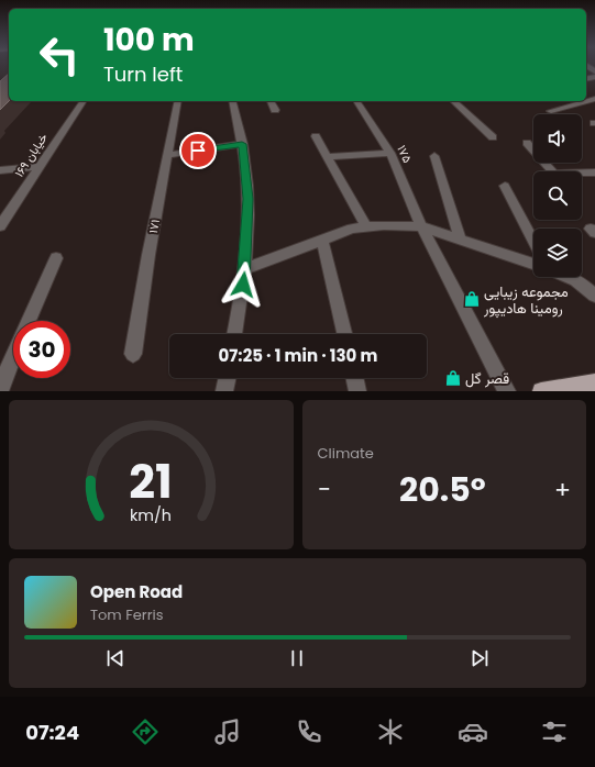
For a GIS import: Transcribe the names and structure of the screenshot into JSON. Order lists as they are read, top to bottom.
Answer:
{
  "streets": {
    "street": ["۱۷۵", "خیابان ۱۶۹", "۱۷۱"]
  },
  "places": {
    "shop": ["مجموعه زیبایی رومینا هادیپور", "قصر گل"]
  },
  "page": {
    "turn": ["100 m", "Turn left"],
    "limit": "30",
    "trip": "07:25 · 1 min · 130 m",
    "tile": "Climate",
    "heat": ["−", "20.5°", "+"],
    "song": ["Open Road", "Tom Ferris"],
    "tabs": "07:24",
    "gauge": ["21", "km/h"]
  }
}
